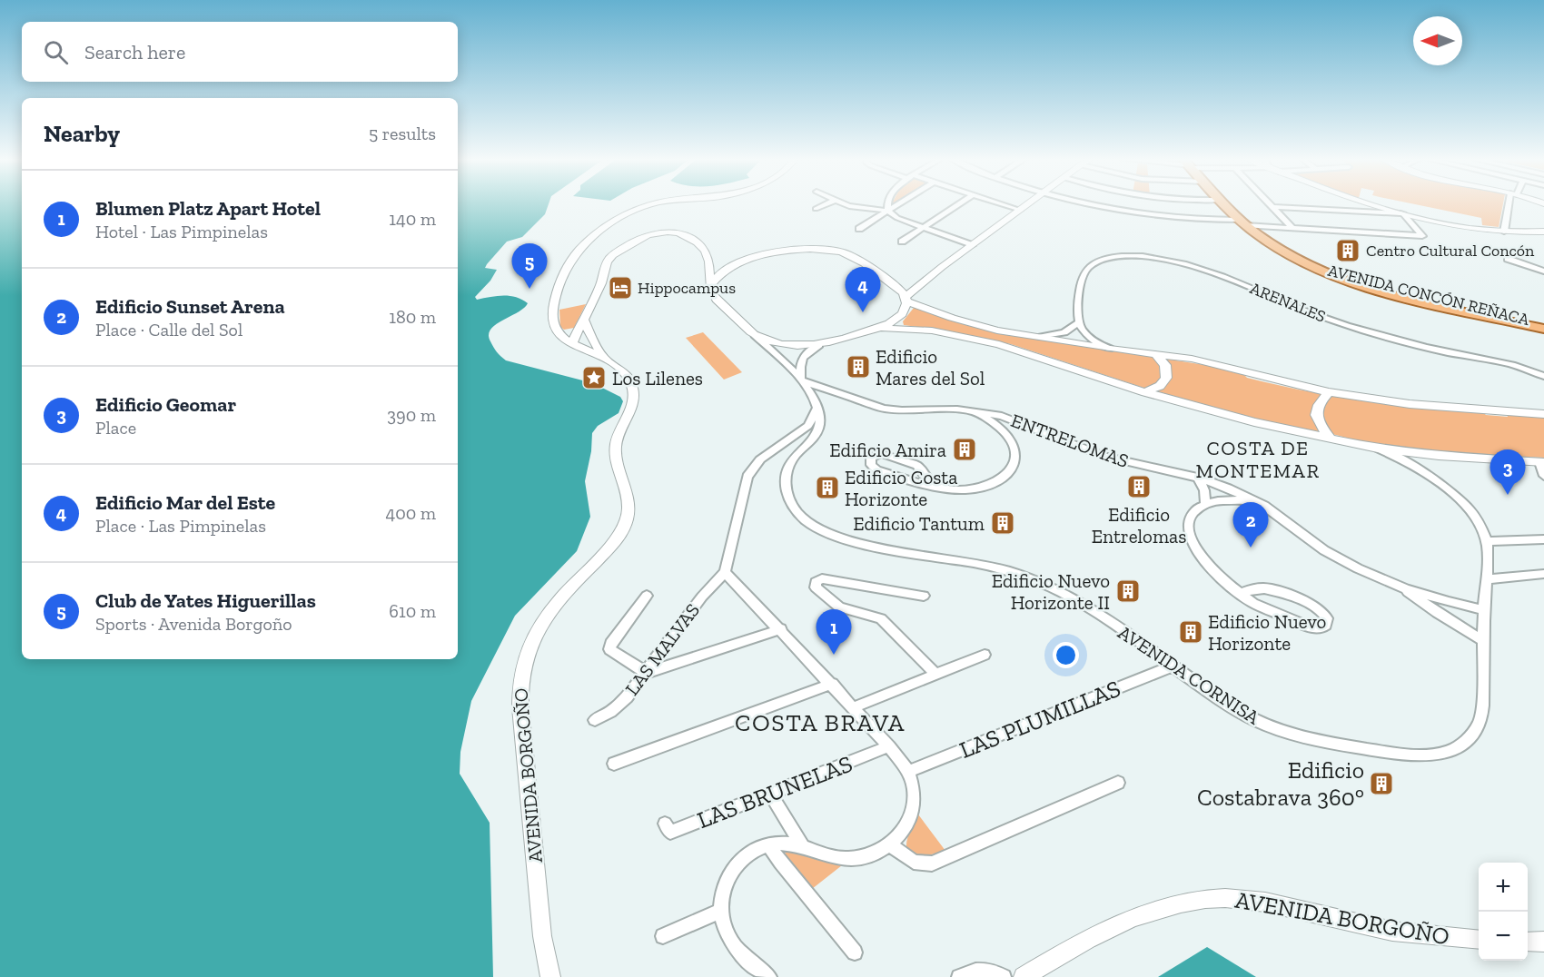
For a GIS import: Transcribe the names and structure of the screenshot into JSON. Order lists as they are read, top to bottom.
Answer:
{
  "streets": {
    "main road": ["AVENIDA CONCÓN REÑACA"],
    "street": [
      "ARENALES",
      "ENTRELOMAS",
      "LAS MALVAS",
      "AVENIDA CORNISA",
      "LAS PLUMILLAS",
      "AVENIDA BORGOÑO",
      "LAS BRUNELAS"
    ]
  },
  "crossings": [
    ["ENTRELOMAS", "AVENIDA CORNISA"],
    ["AVENIDA CORNISA", "LAS PLUMILLAS"]
  ],
  "districts": ["COSTA DE MONTEMAR", "COSTA BRAVA"],
  "places": {
    "building": [
      "Centro Cultural Concón",
      "Edificio Mares del Sol",
      "Edificio Amira",
      "Edificio Entrelomas",
      "Edificio Costa Horizonte",
      "Edificio Tantum",
      "Edificio Nuevo Horizonte II",
      "Edificio Nuevo Horizonte",
      "Edificio Costabrava 360°"
    ],
    "hotel": ["Hippocampus"],
    "place": ["Los Lilenes"]
  },
  "north": "left",
  "page": {
    "search": "Search here",
    "heading": ["Nearby", "5 results"],
    "list": [
      {
        "mark": "1",
        "name": "Blumen Platz Apart Hotel",
        "note": "Hotel · Las Pimpinelas",
        "value": "140 m"
      },
      {
        "mark": "2",
        "name": "Edificio Sunset Arena",
        "note": "Place · Calle del Sol",
        "value": "180 m"
      },
      {
        "mark": "3",
        "name": "Edificio Geomar",
        "note": "Place",
        "value": "390 m"
      },
      {
        "mark": "4",
        "name": "Edificio Mar del Este",
        "note": "Place · Las Pimpinelas",
        "value": "400 m"
      },
      {
        "mark": "5",
        "name": "Club de Yates Higuerillas",
        "note": "Sports · Avenida Borgoño",
        "value": "610 m"
      }
    ],
    "pins": [
      "5",
      "4",
      "3",
      "2",
      "1"
    ],
    "map_buttons": ["+", "−"]
  }
}
